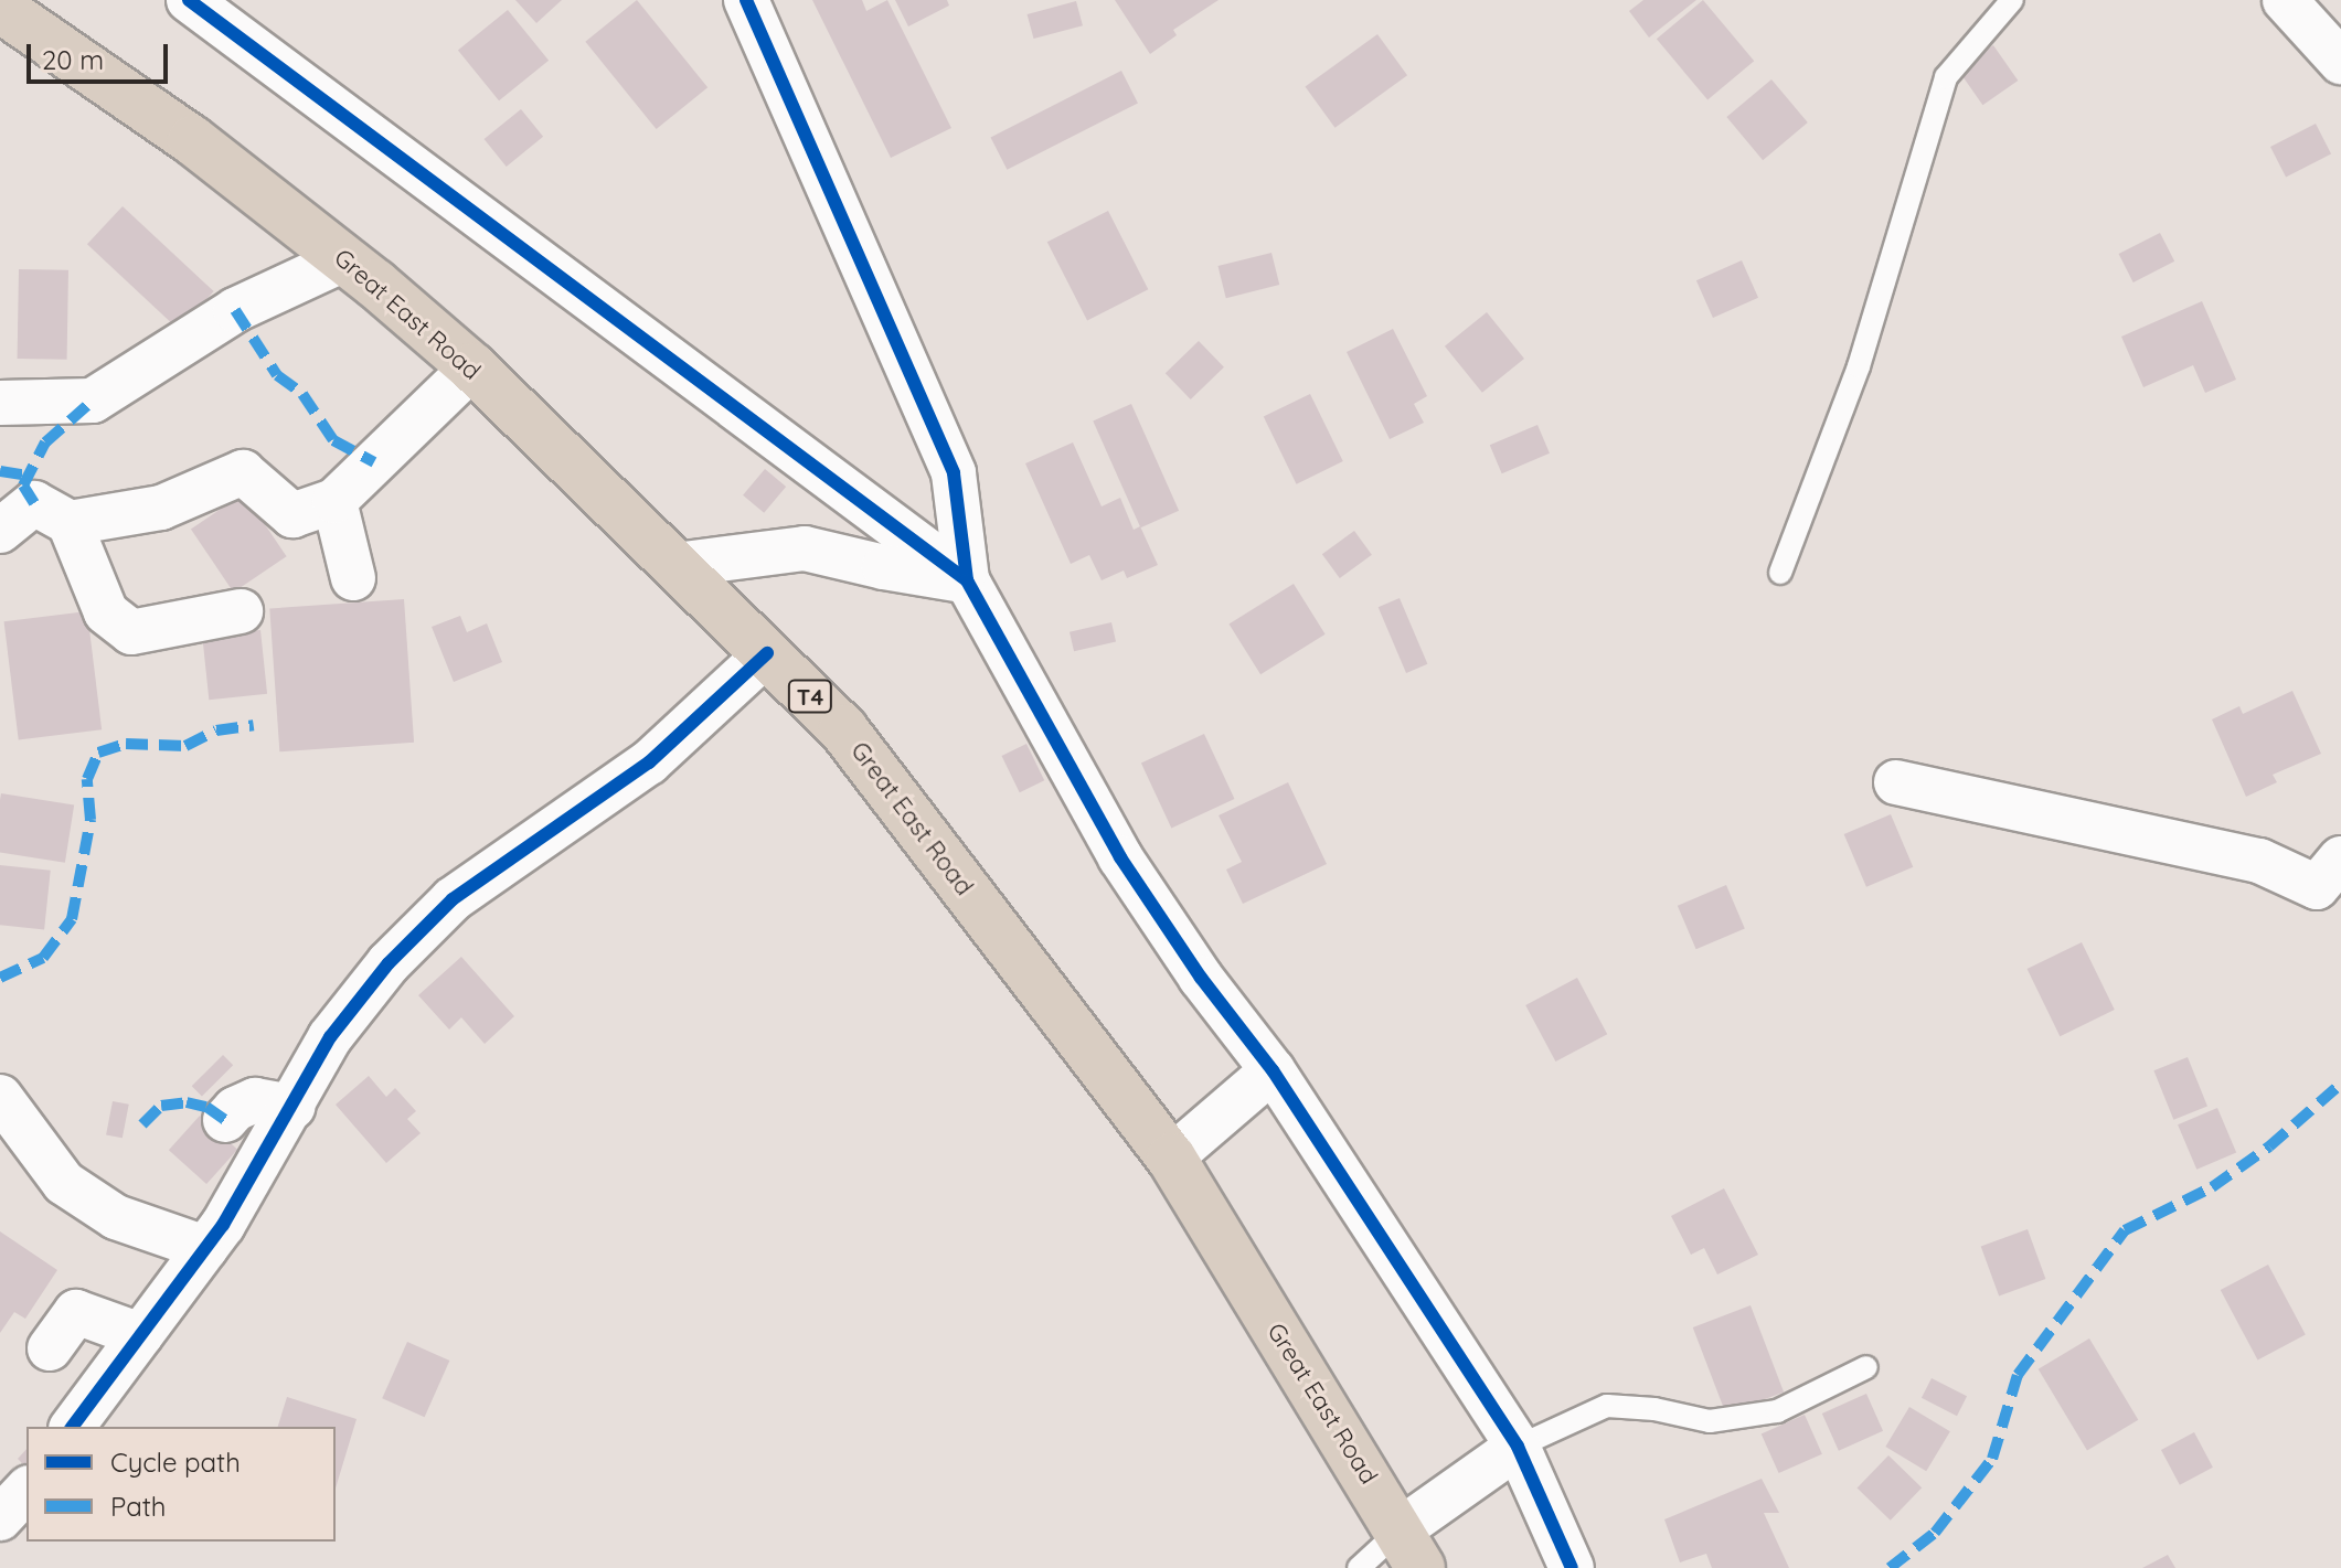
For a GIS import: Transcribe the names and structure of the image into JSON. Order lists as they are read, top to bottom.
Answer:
{
  "streets": {
    "highway": ["Great East Road", "T4"]
  },
  "legend": ["Cycle path", "Path"],
  "scale_bar": "20 m"
}
